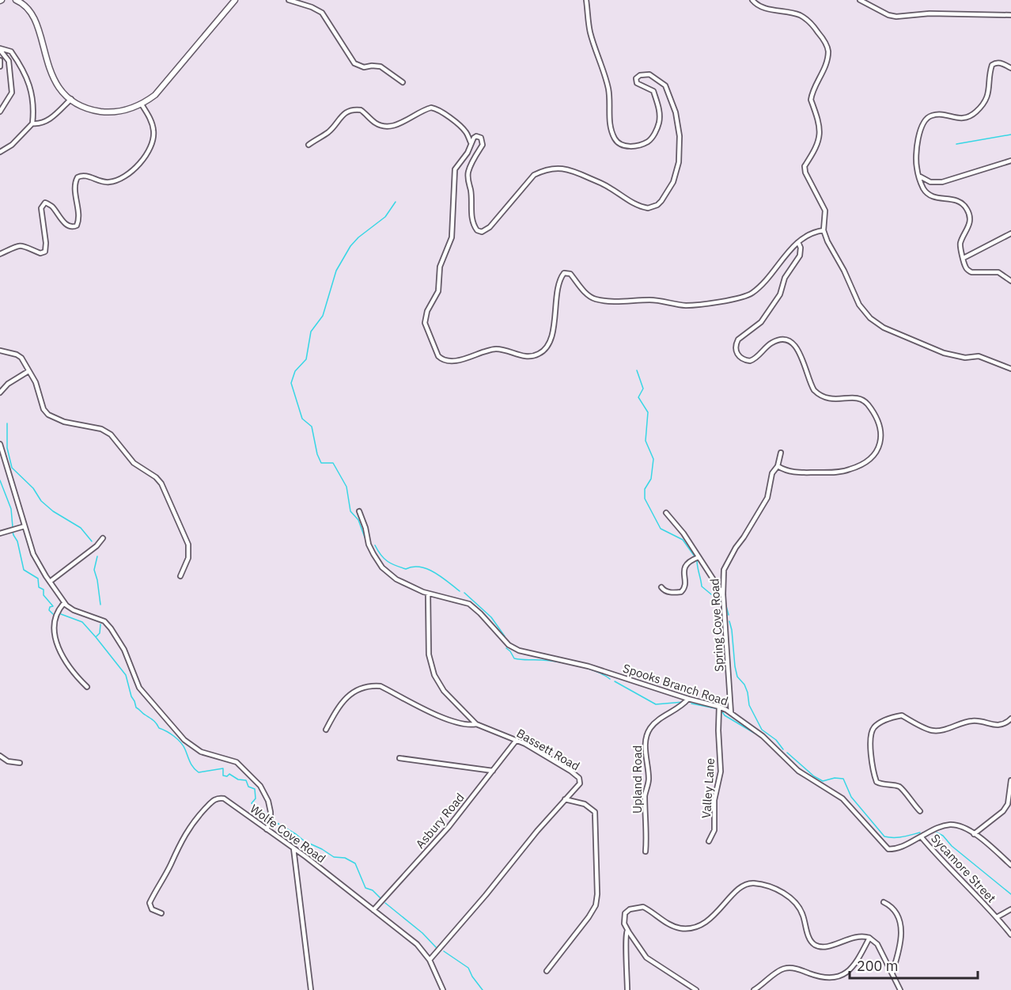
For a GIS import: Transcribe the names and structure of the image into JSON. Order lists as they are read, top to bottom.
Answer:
{
  "streets": {
    "street": [
      "Spring Cove Road",
      "Spooks Branch Road",
      "Bassett Road",
      "Upland Road",
      "Valley Lane",
      "Asbury Road",
      "Wolfe Cove Road",
      "Sycamore Street"
    ]
  },
  "crossings": [
    ["Spring Cove Road", "Spooks Branch Road"],
    ["Spooks Branch Road", "Bassett Road"],
    ["Spooks Branch Road", "Upland Road"],
    ["Spooks Branch Road", "Valley Lane"],
    ["Spooks Branch Road", "Sycamore Street"],
    ["Bassett Road", "Asbury Road"],
    ["Bassett Road", "Wolfe Cove Road"],
    ["Asbury Road", "Wolfe Cove Road"]
  ],
  "scale_bar": "200 m"
}
